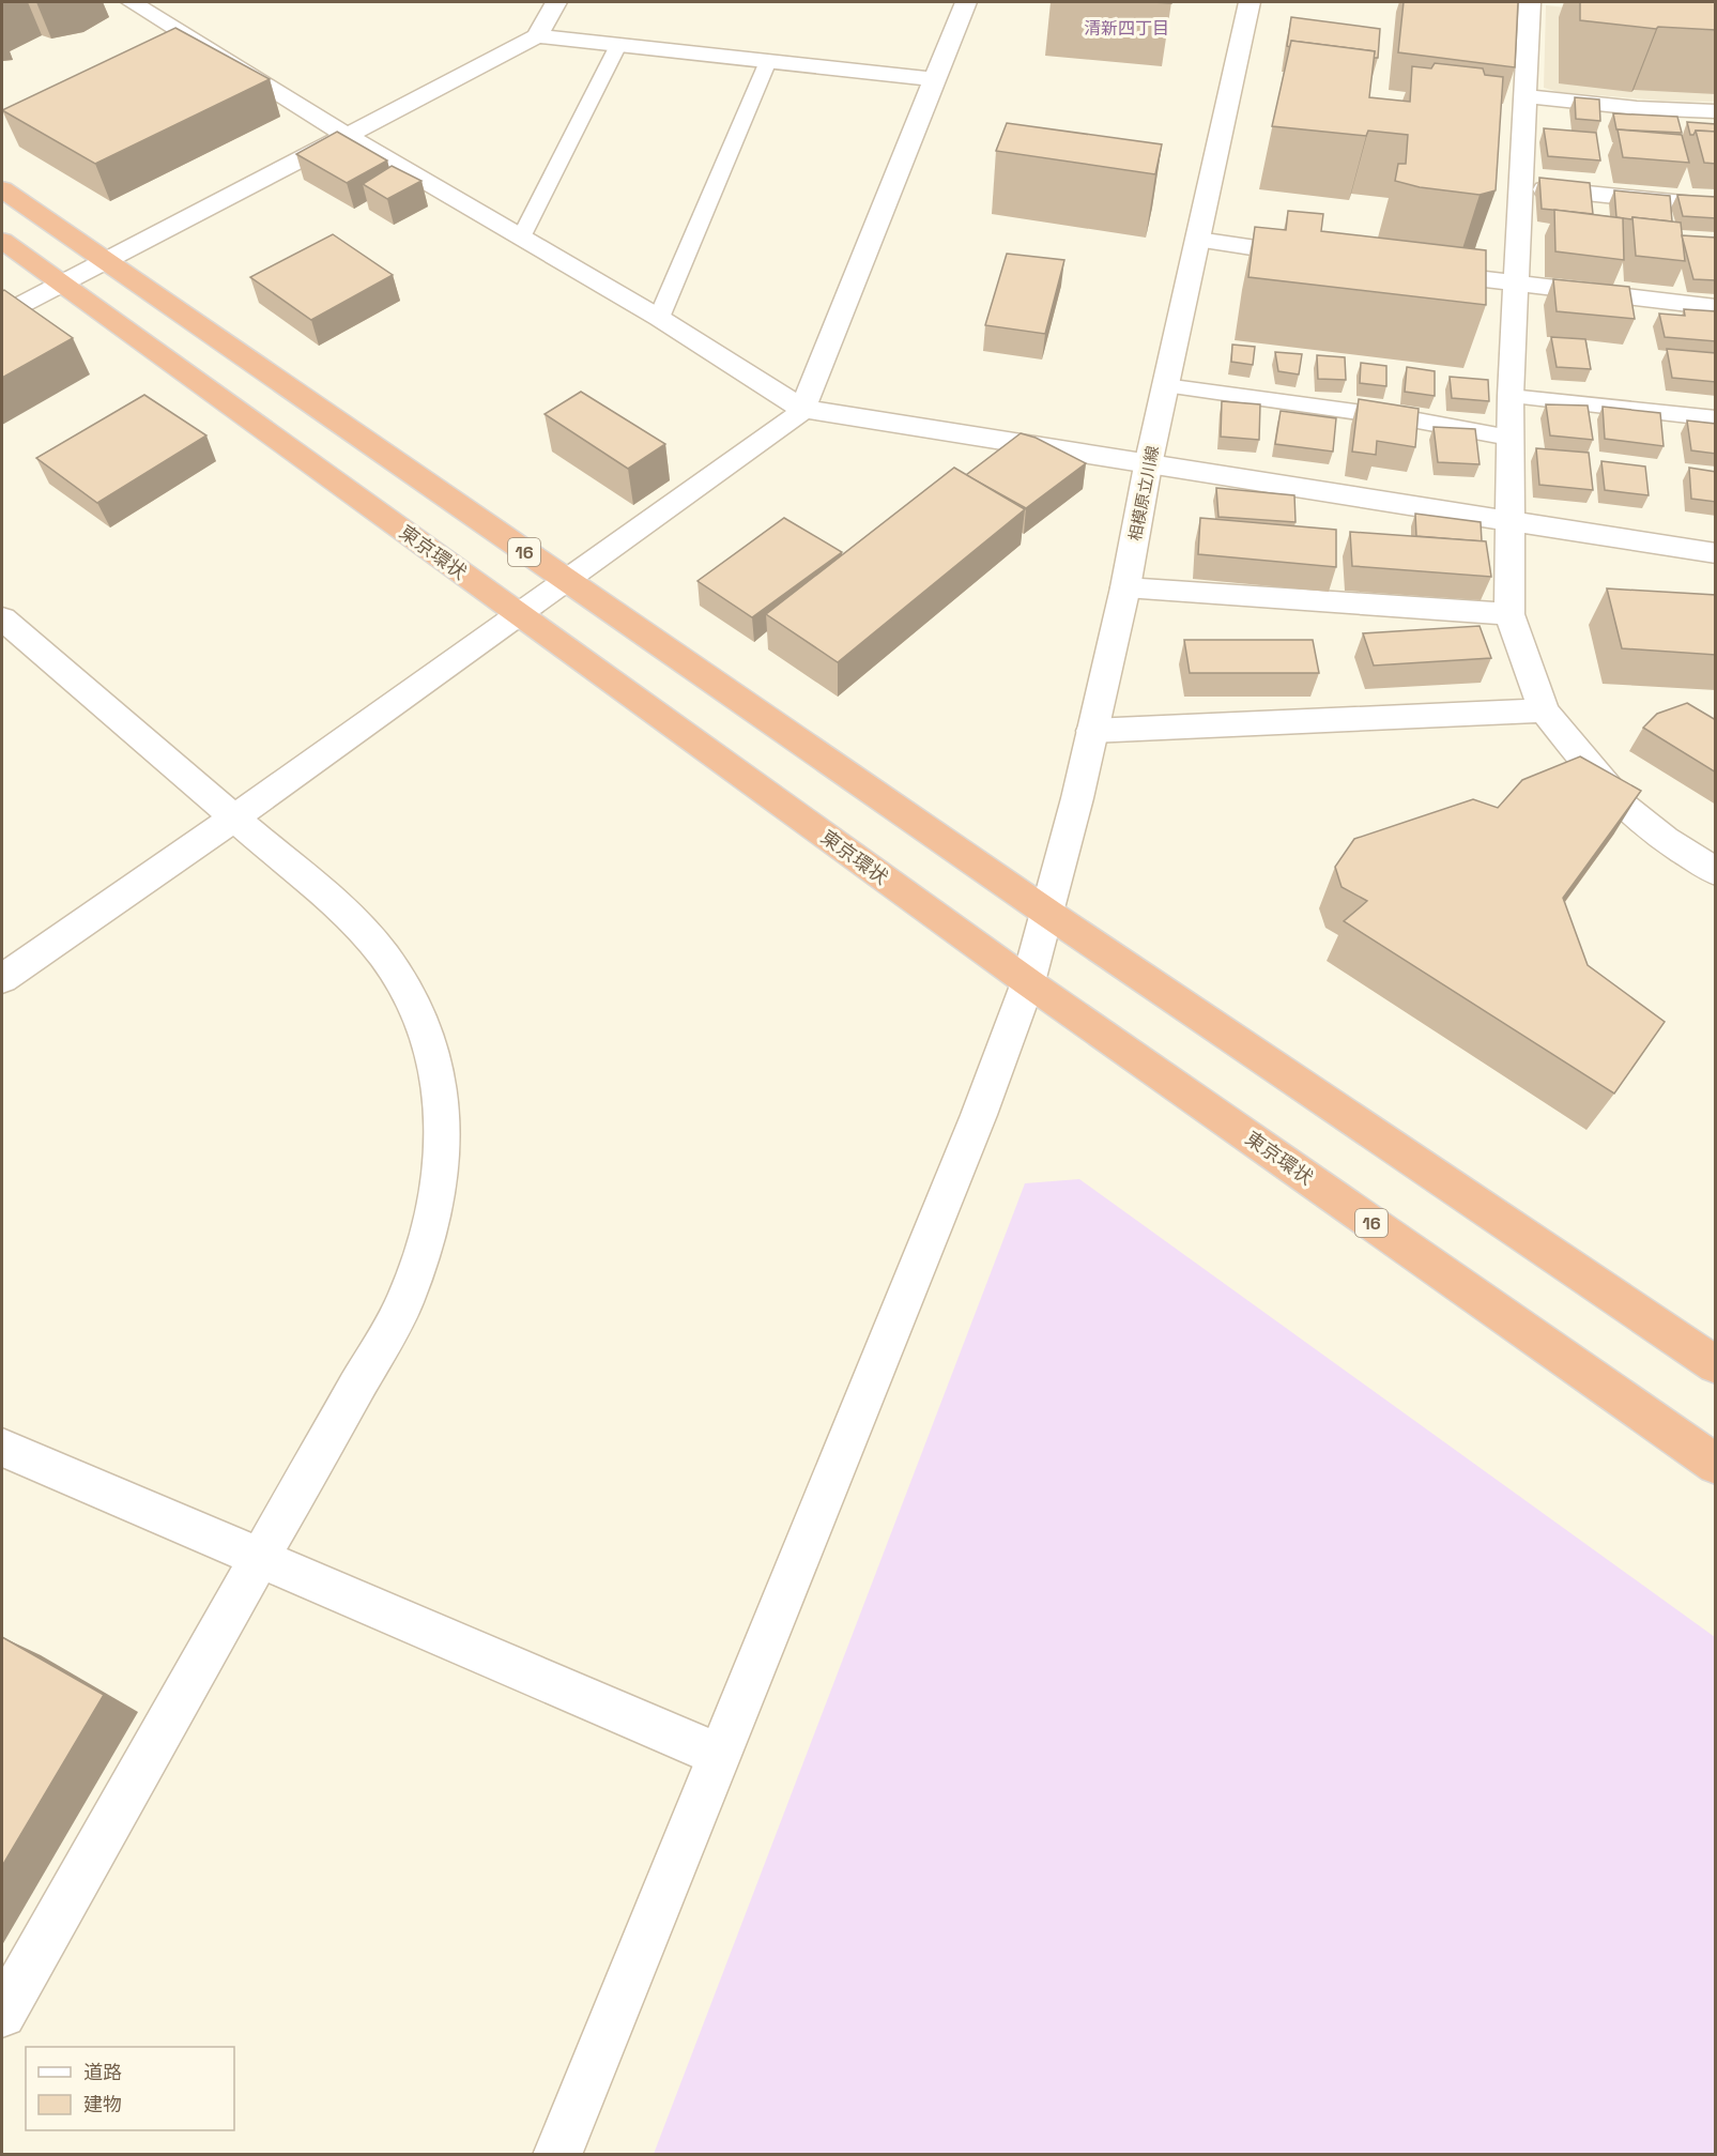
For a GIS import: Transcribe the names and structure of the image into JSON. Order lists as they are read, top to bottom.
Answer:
{
  "streets": {
    "highway": ["東京環状", "16"],
    "street": ["相模原立川線"]
  },
  "crossings": [
    ["相模原立川線", "東京環状"],
    ["相模原立川線", "16"]
  ],
  "districts": ["清新四丁目"],
  "legend": ["道路", "建物"]
}
